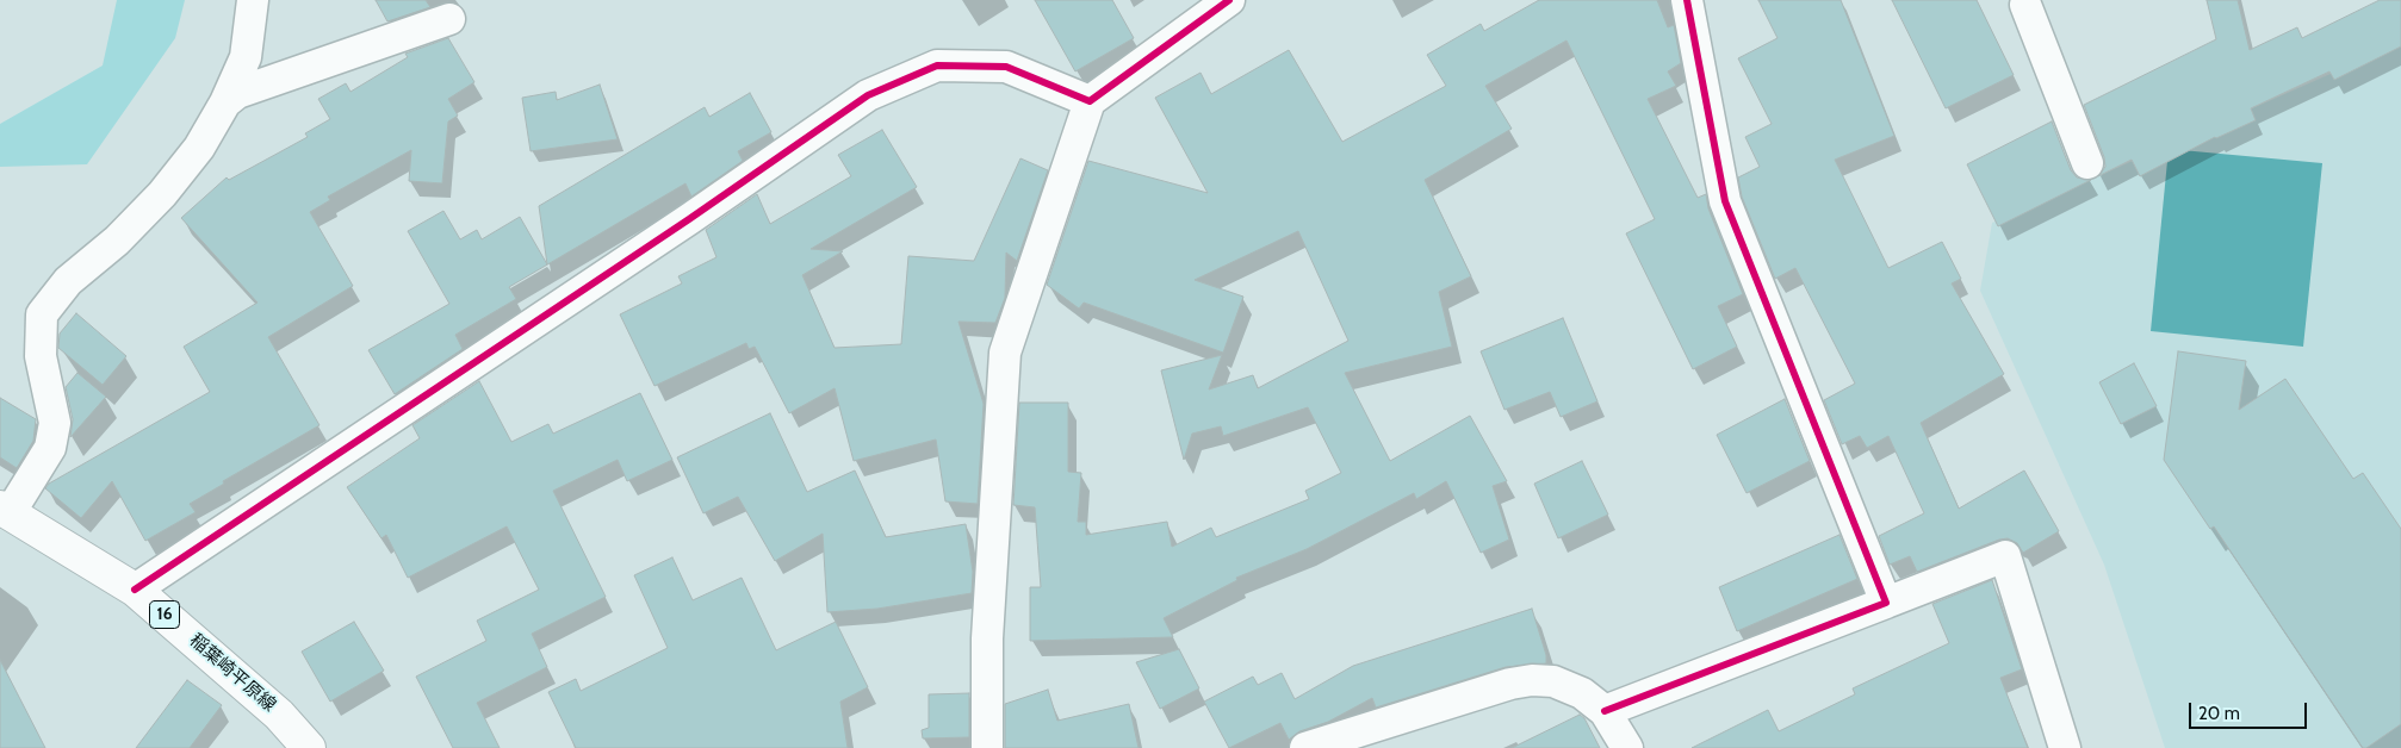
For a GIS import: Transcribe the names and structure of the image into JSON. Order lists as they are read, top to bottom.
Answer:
{
  "streets": {
    "main road": ["16", "稲葉崎平原線"]
  },
  "scale_bar": "20 m"
}
